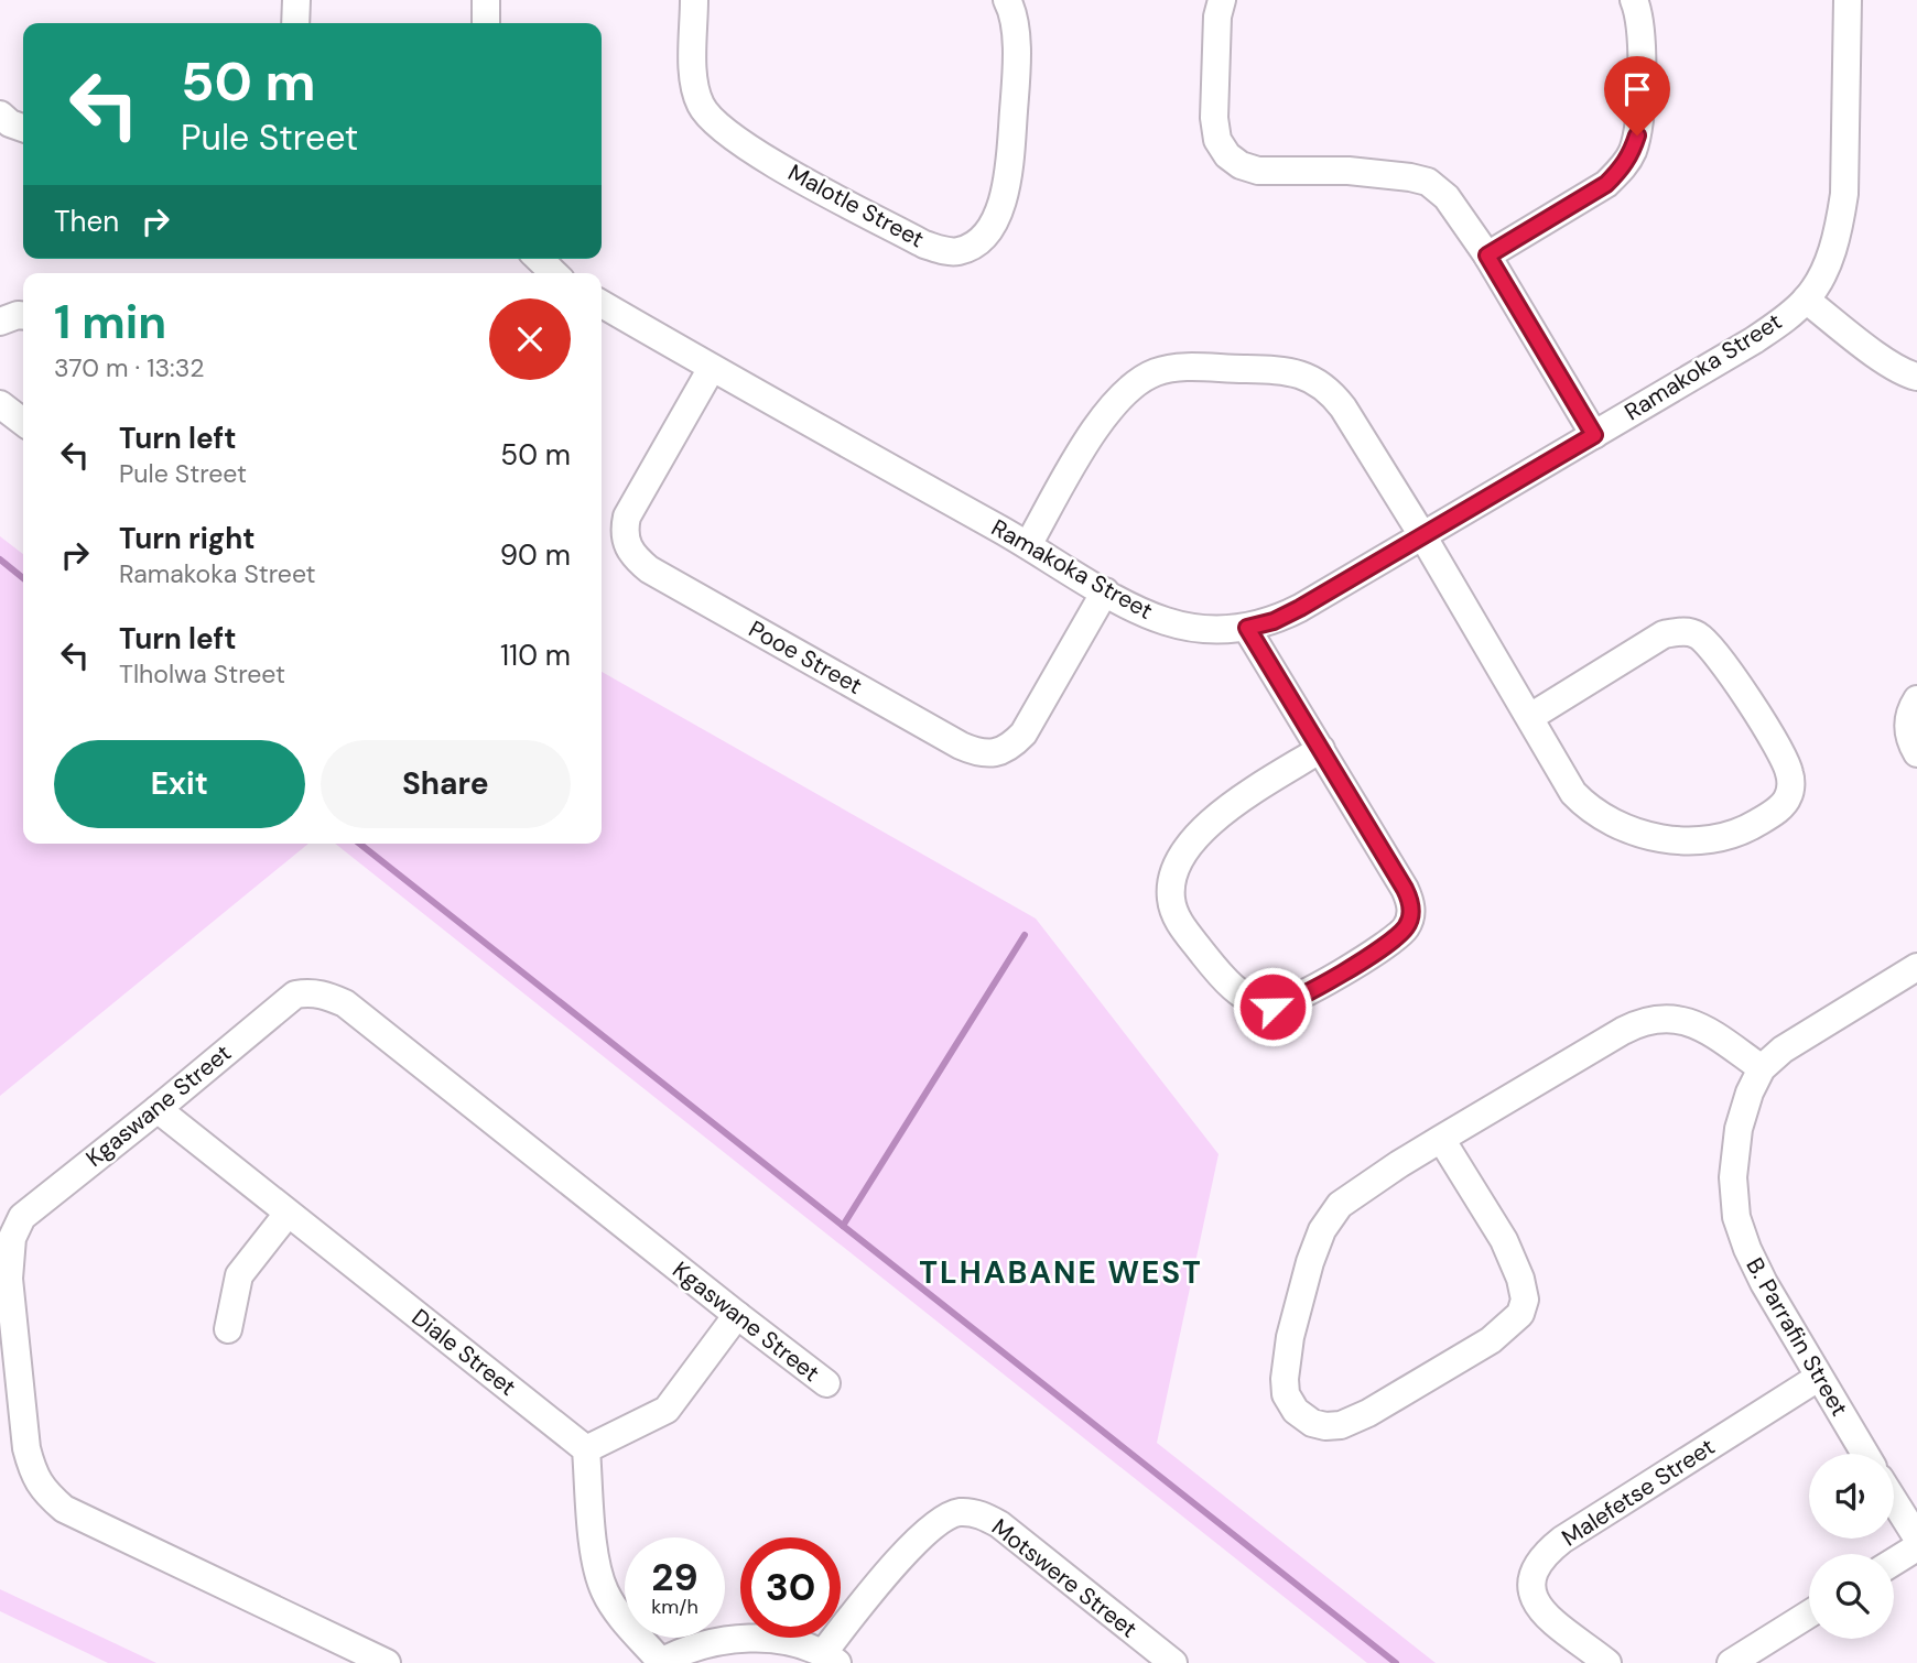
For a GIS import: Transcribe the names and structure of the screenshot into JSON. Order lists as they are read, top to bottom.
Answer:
{
  "streets": {
    "street": [
      "Malotle Street",
      "Ramakoka Street",
      "Pooe Street",
      "Kgaswane Street",
      "B. Parrafin Street",
      "Diale Street",
      "Malefetse Street",
      "Motswere Street"
    ]
  },
  "crossings": [
    ["Ramakoka Street", "Pooe Street"],
    ["Kgaswane Street", "Diale Street"],
    ["B. Parrafin Street", "Malefetse Street"]
  ],
  "districts": ["TLHABANE WEST"],
  "page": {
    "turn": ["50 m", "Pule Street"],
    "then": "Then",
    "heading": ["1 min", "370 m · 13:32"],
    "list": [
      {
        "name": "Turn left",
        "note": "Pule Street",
        "value": "50 m"
      },
      {
        "name": "Turn right",
        "note": "Ramakoka Street",
        "value": "90 m"
      },
      {
        "name": "Turn left",
        "note": "Tlholwa Street",
        "value": "110 m"
      }
    ],
    "buttons": ["Exit", "Share"],
    "speed": "29 km/h",
    "limit": "30"
  }
}
